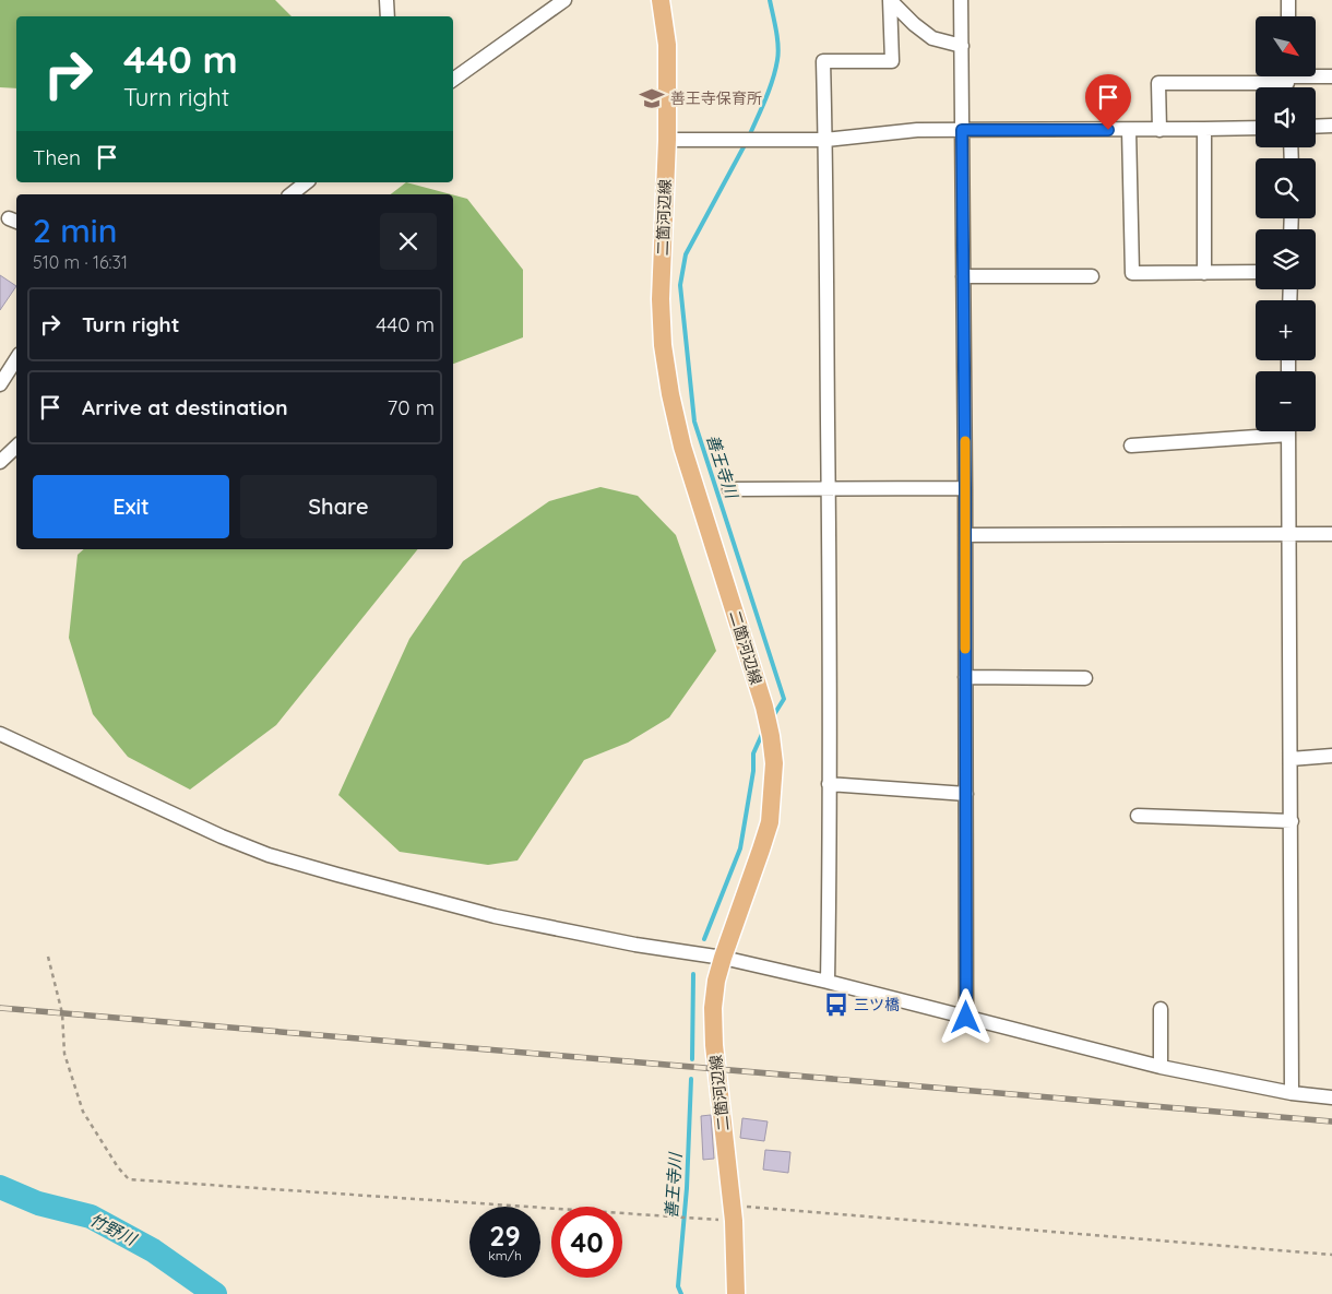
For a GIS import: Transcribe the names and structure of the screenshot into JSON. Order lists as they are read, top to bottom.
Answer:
{
  "streets": {
    "main road": ["二箇河辺線"]
  },
  "water": ["善王寺川", "竹野川"],
  "places": {
    "school or university": ["善王寺保育所"],
    "bus stop": ["三ツ橋"]
  },
  "north": "bottom right",
  "page": {
    "map_buttons": ["+", "−"],
    "turn": ["440 m", "Turn right"],
    "then": "Then",
    "heading": ["2 min", "510 m · 16:31"],
    "list": [
      {
        "name": "Turn right",
        "value": "440 m"
      },
      {
        "name": "Arrive at destination",
        "value": "70 m"
      }
    ],
    "buttons": ["Exit", "Share"],
    "speed": "29 km/h",
    "limit": "40"
  }
}
